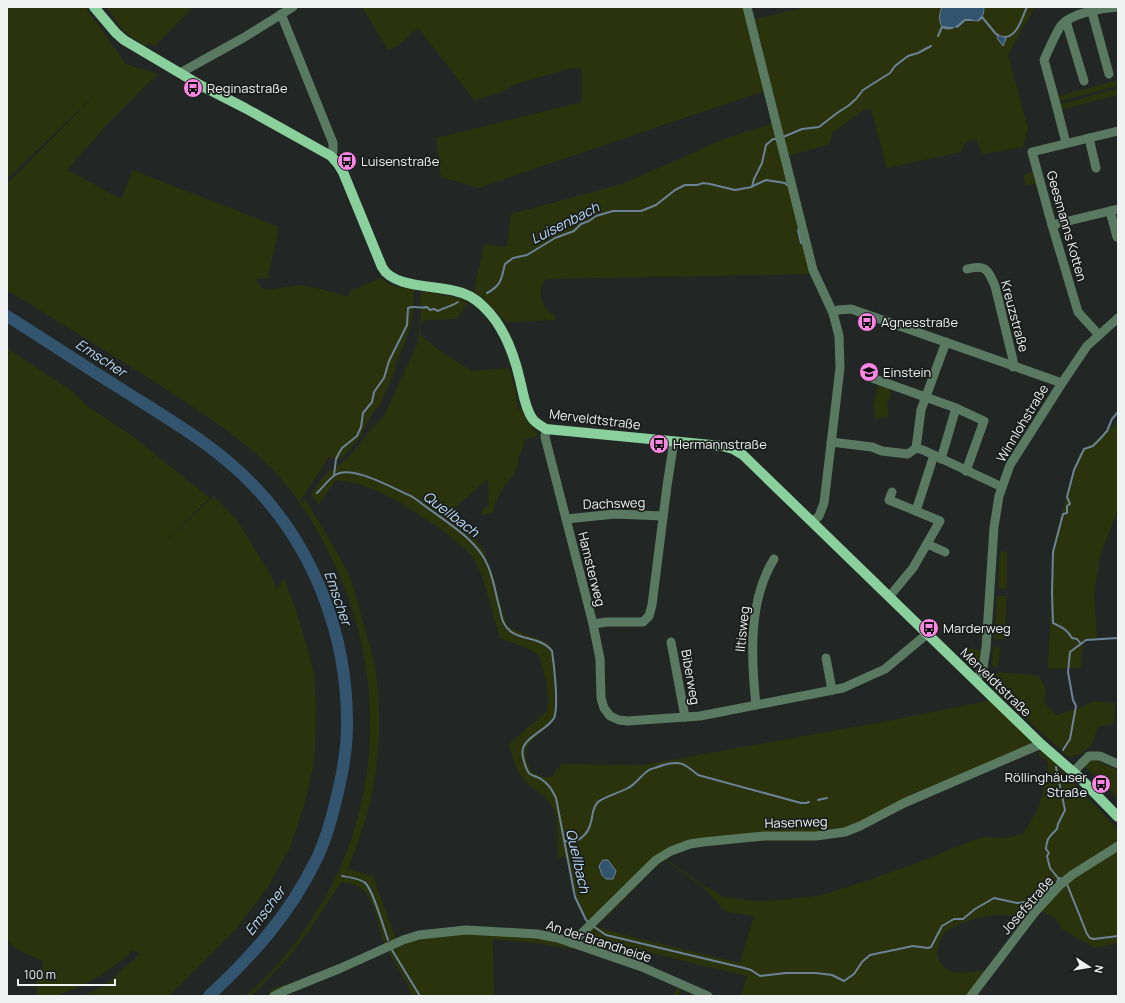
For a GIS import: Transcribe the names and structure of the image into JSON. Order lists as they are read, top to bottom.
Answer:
{
  "streets": {
    "main road": ["Merveldtstraße"],
    "street": [
      "Geesmanns Kotten",
      "Kreuzstraße",
      "Winnlohstraße",
      "Dachsweg",
      "Hamsterweg",
      "Iltisweg",
      "Biberweg",
      "Hasenweg",
      "Josefstraße",
      "An der Brandheide"
    ]
  },
  "crossings": [
    ["Geesmanns Kotten", "Winnlohstraße"],
    ["Kreuzstraße", "Winnlohstraße"],
    ["Merveldtstraße", "Winnlohstraße"],
    ["Merveldtstraße", "Hamsterweg"],
    ["Merveldtstraße", "Hasenweg"],
    ["Dachsweg", "Hamsterweg"],
    ["Hamsterweg", "Biberweg"],
    ["Hasenweg", "An der Brandheide"]
  ],
  "water": ["Luisenbach", "Emscher", "Quellbach"],
  "places": {
    "bus stop": [
      "Reginastraße",
      "Luisenstraße",
      "Agnesstraße",
      "Hermannstraße",
      "Marderweg",
      "Röllinghäuser Straße"
    ],
    "school or university": ["Einstein"]
  },
  "scale_bar": "100 m",
  "north": "right"
}
